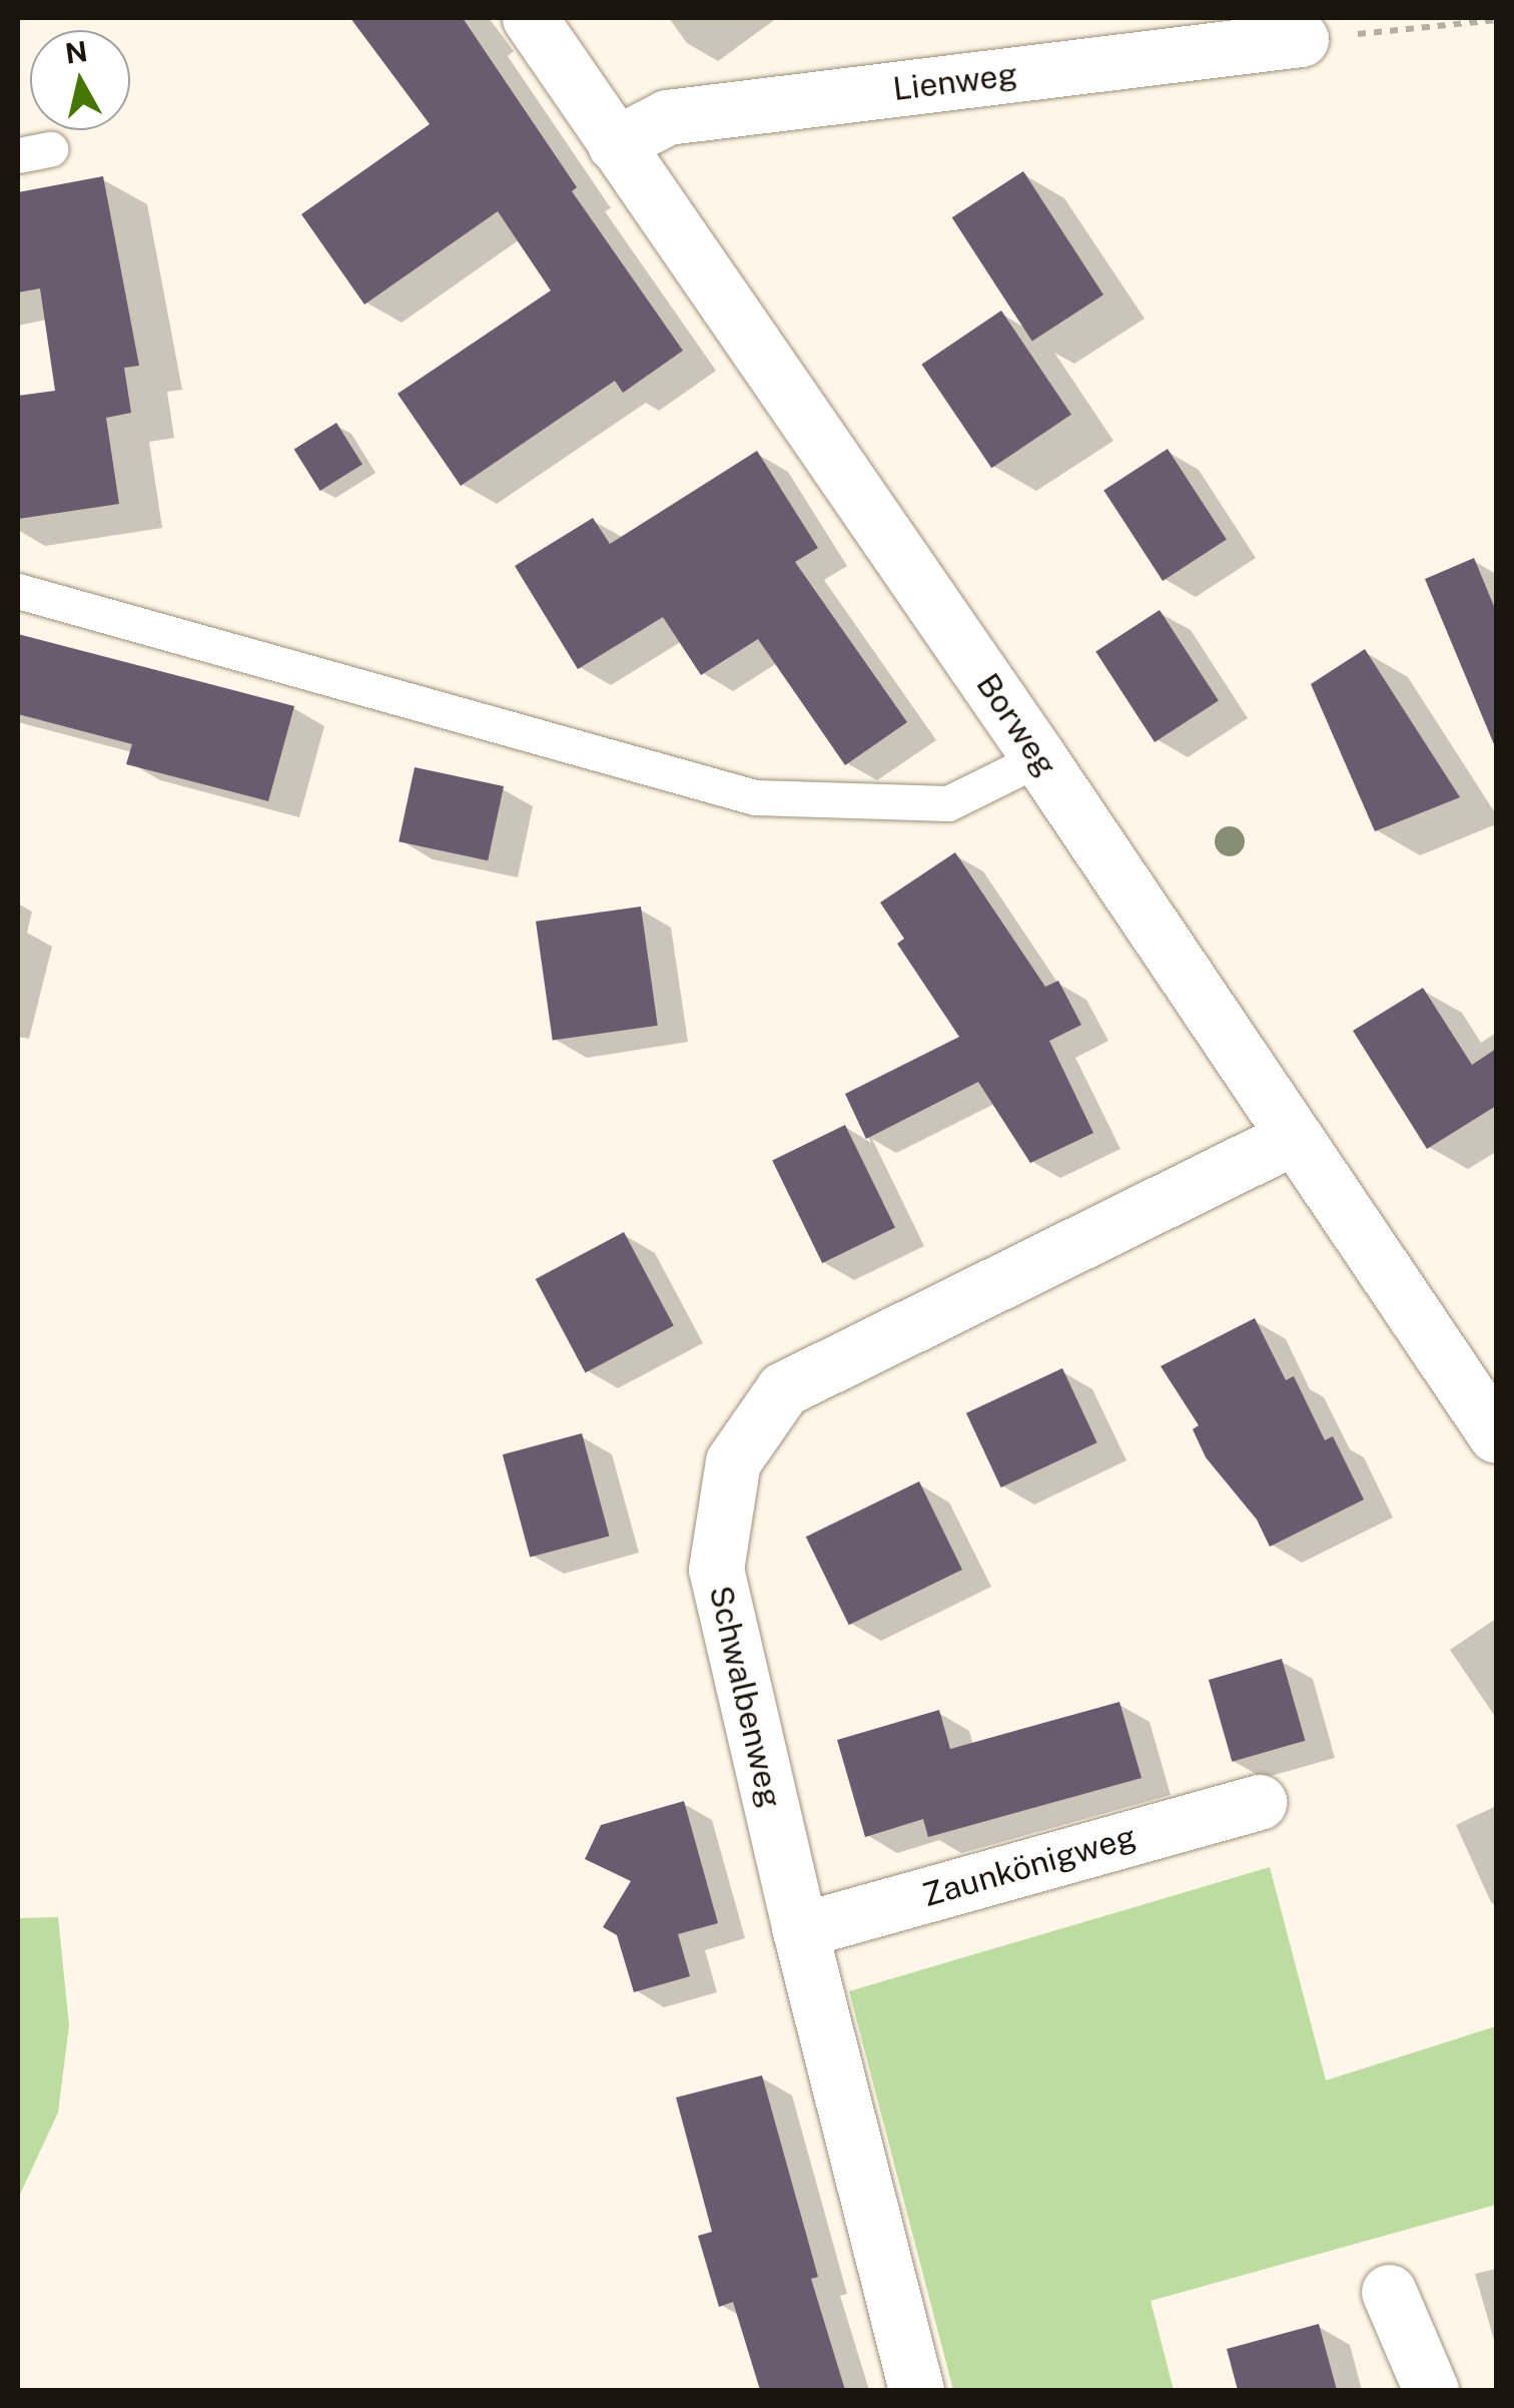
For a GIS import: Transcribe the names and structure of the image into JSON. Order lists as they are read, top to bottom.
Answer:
{
  "streets": {
    "street": [
      "Lienweg",
      "Borweg",
      "Schwalbenweg",
      "Zaunkönigweg"
    ]
  },
  "crossings": [
    ["Lienweg", "Borweg"],
    ["Borweg", "Schwalbenweg"],
    ["Schwalbenweg", "Zaunkönigweg"]
  ],
  "north": "top"
}
